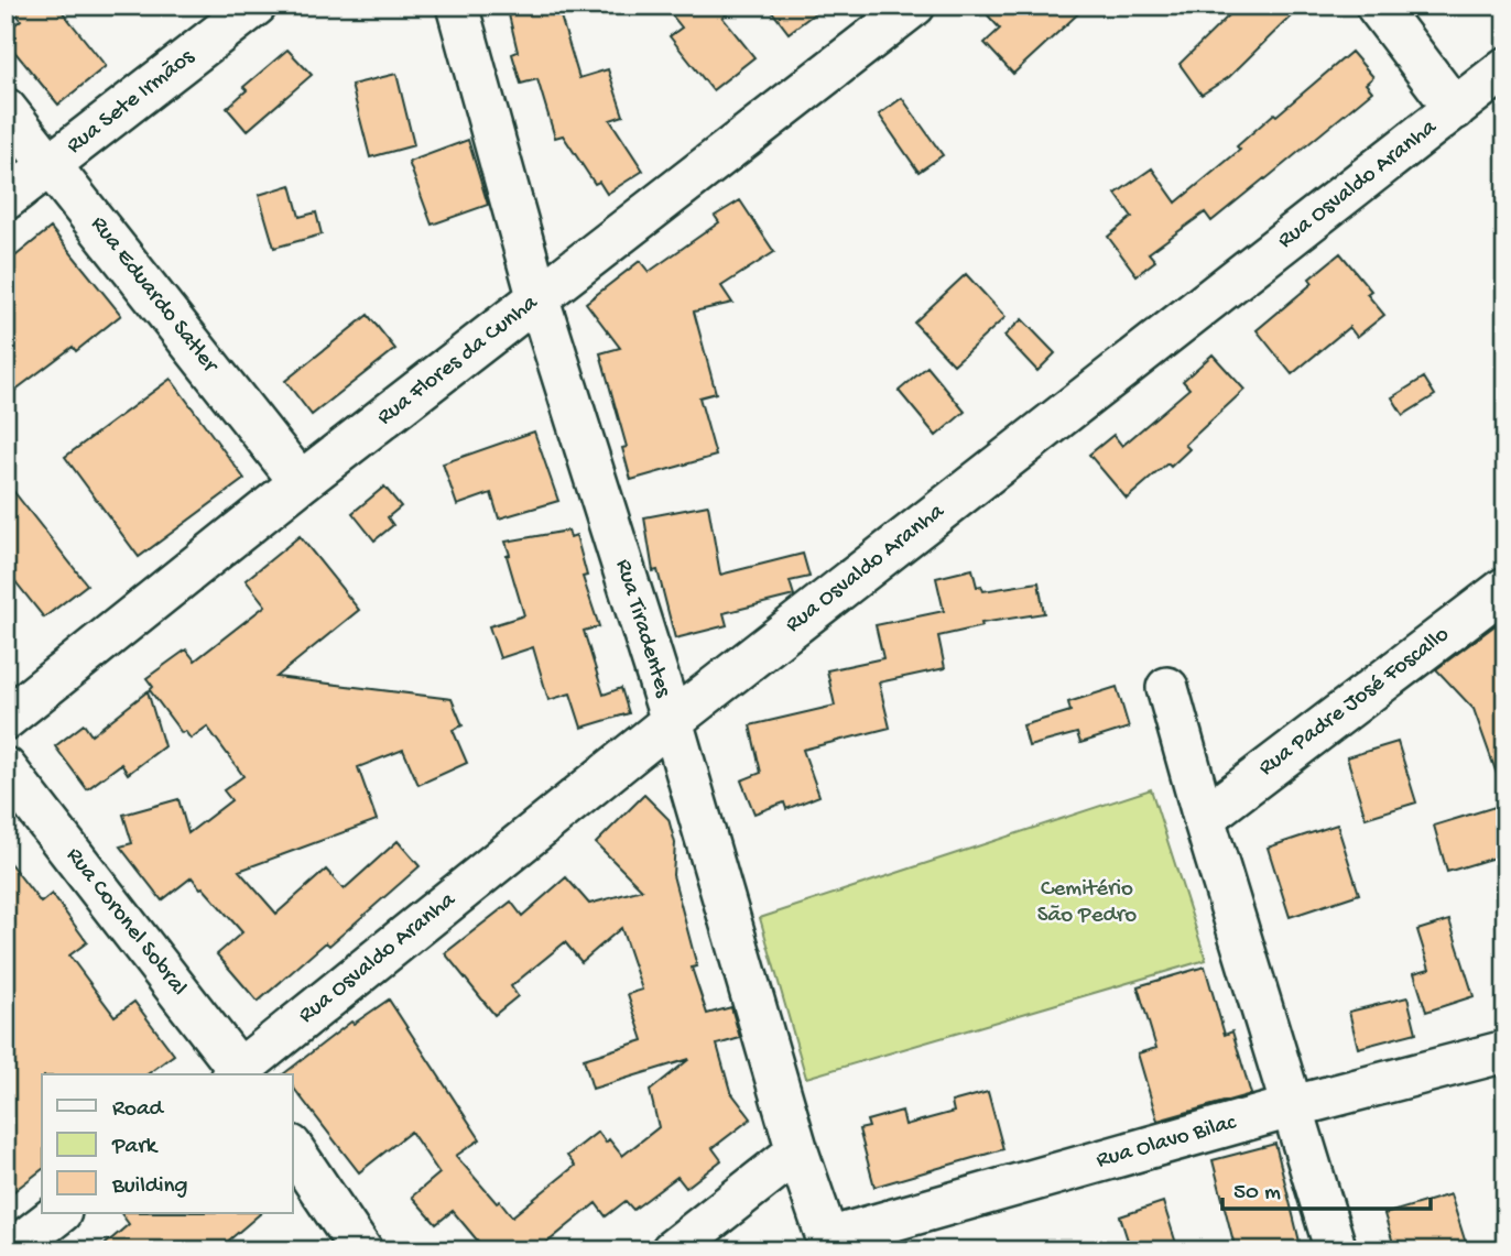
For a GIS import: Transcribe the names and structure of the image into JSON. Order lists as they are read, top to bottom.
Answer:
{
  "streets": {
    "street": [
      "Rua Sete Irmãos",
      "Rua Osvaldo Aranha",
      "Rua Eduardo Satler",
      "Rua Flores da Cunha",
      "Rua Tiradentes",
      "Rua Padre José Foscallo",
      "Rua Coronel Sobral",
      "Rua Olavo Bilac"
    ]
  },
  "crossings": [
    ["Rua Sete Irmãos", "Rua Eduardo Satler"],
    ["Rua Osvaldo Aranha", "Rua Tiradentes"],
    ["Rua Osvaldo Aranha", "Rua Coronel Sobral"],
    ["Rua Eduardo Satler", "Rua Flores da Cunha"],
    ["Rua Flores da Cunha", "Rua Tiradentes"],
    ["Rua Tiradentes", "Rua Olavo Bilac"]
  ],
  "parks": ["Cemitério São Pedro"],
  "legend": ["Road", "Park", "Building"],
  "scale_bar": "50 m"
}
